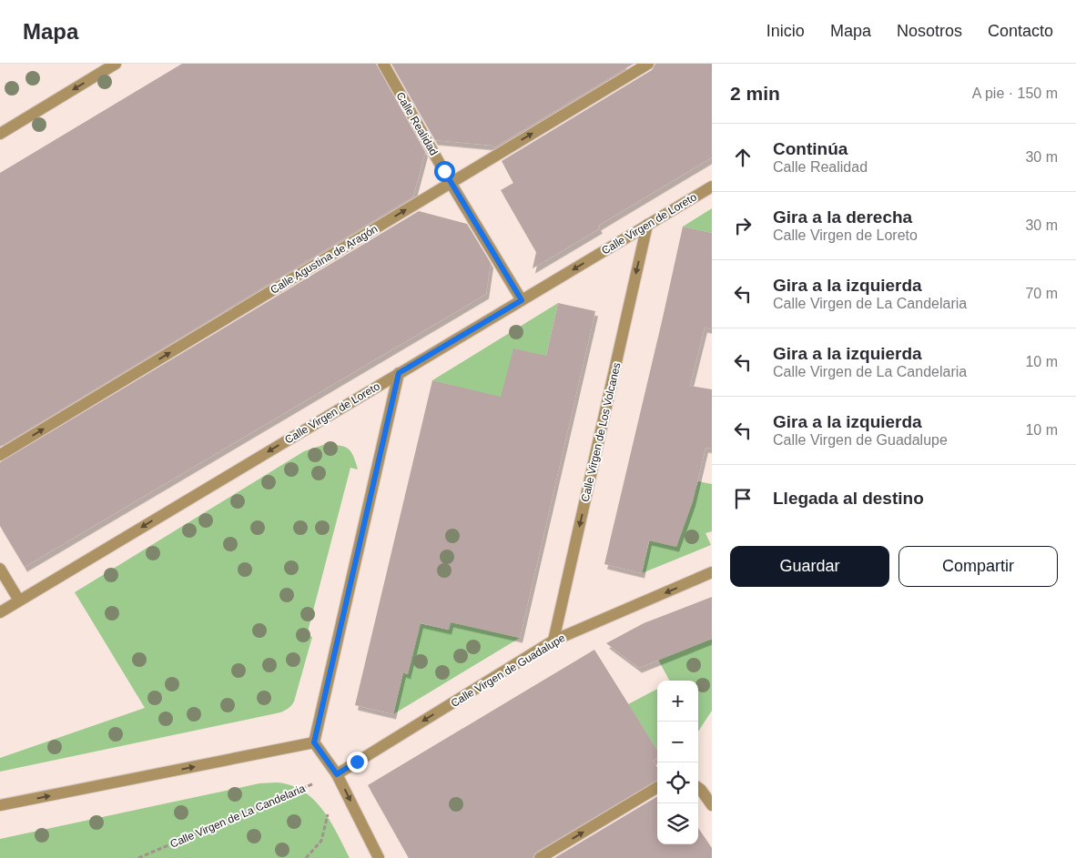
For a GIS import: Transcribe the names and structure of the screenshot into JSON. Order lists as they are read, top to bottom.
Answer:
{
  "streets": {
    "street": [
      "Calle Realidad",
      "Calle Virgen de Loreto",
      "Calle Agustina de Aragón",
      "Calle Virgen de Los Volcanes",
      "Calle Virgen de Guadalupe"
    ],
    "path": ["Calle Virgen de La Candelaria"]
  },
  "crossings": [
    ["Calle Realidad", "Calle Virgen de Loreto"],
    ["Calle Realidad", "Calle Agustina de Aragón"],
    ["Calle Virgen de Loreto", "Calle Virgen de Los Volcanes"],
    ["Calle Virgen de Los Volcanes", "Calle Virgen de Guadalupe"],
    ["Calle Virgen de Guadalupe", "Calle Virgen de La Candelaria"]
  ],
  "one_way": [
    "Calle Virgen de Loreto",
    "Calle Agustina de Aragón",
    "Calle Virgen de Los Volcanes",
    "Calle Virgen de Guadalupe"
  ],
  "page": {
    "header": "Mapa",
    "nav": [
      "Inicio",
      "Mapa",
      "Nosotros",
      "Contacto"
    ],
    "heading": ["2 min", "A pie · 150 m"],
    "list": [
      ["Continúa", "Calle Realidad", "30 m"],
      ["Gira a la derecha", "Calle Virgen de Loreto", "30 m"],
      ["Gira a la izquierda", "Calle Virgen de La Candelaria", "70 m"],
      ["Gira a la izquierda", "Calle Virgen de La Candelaria", "10 m"],
      ["Gira a la izquierda", "Calle Virgen de Guadalupe", "10 m"],
      "Llegada al destino"
    ],
    "buttons": ["Guardar", "Compartir"],
    "map_buttons": ["+", "−"]
  }
}
